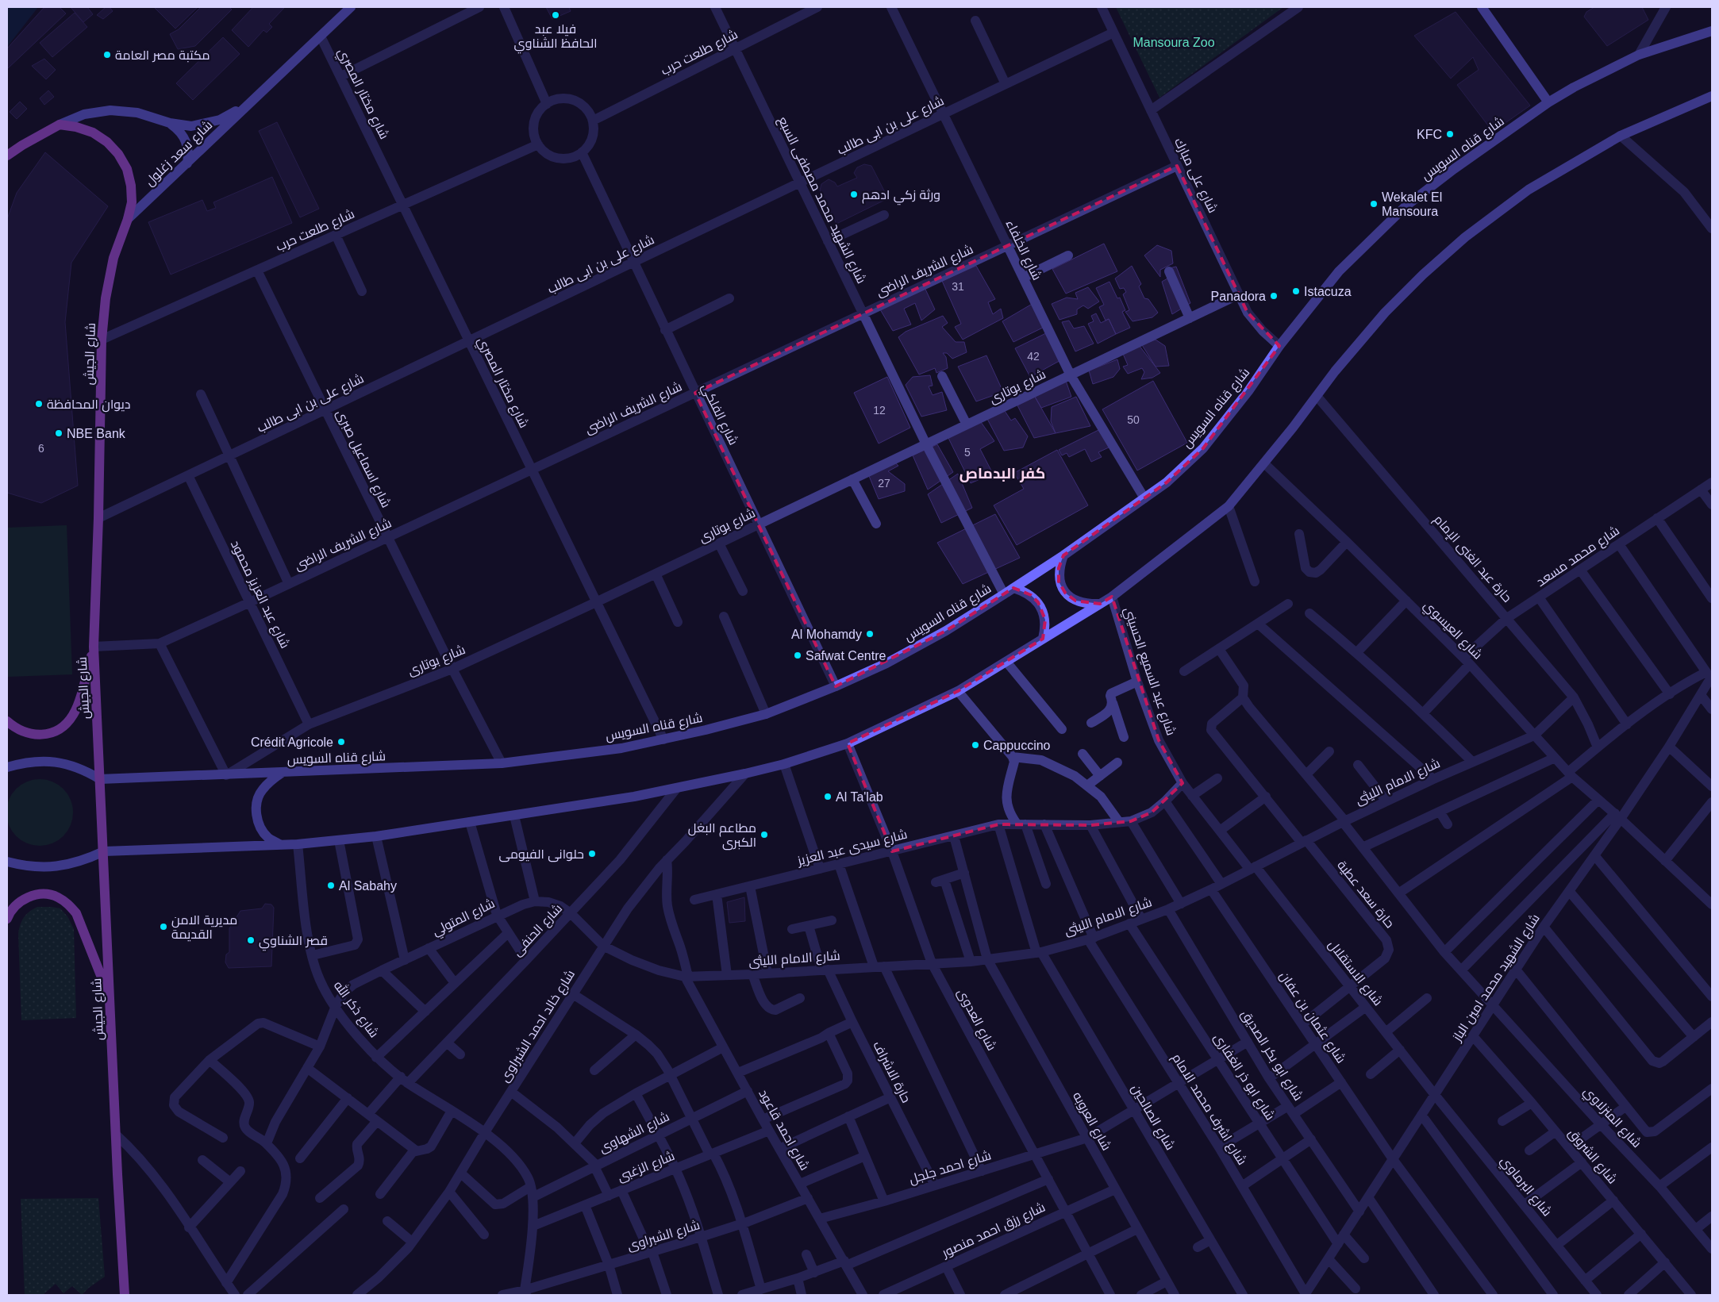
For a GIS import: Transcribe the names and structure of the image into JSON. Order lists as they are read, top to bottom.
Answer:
{
  "streets": {
    "main road": ["شارع قناه السويس", "شارع سعد زغلول", "شارع الجيش"],
    "street": [
      "شارع طلعت حرب",
      "شارع مختار المصري",
      "شارع على بن ابى طالب",
      "شارع على مبارك",
      "شارع الشهيد محمد مصطفى السبع",
      "شارع الخلفاء",
      "شارع الشريف الراضى",
      "شارع بوتارى",
      "شارع الفلكي",
      "شارع اسماعيل صبرى",
      "شارع محمد مسعد",
      "حارة عبد الغنى الإمام",
      "شارع عبد العزيز محمود",
      "شارع العيسوي",
      "شارع عبد السميع الحسيني",
      "شارع الامام الليثى",
      "شارع سيدى عبد العزيز",
      "حارة سعد عطية",
      "شارع المتولي",
      "شارع الحنفى",
      "شارع الاستقلال",
      "شارع الشهيد محمد امين الباز",
      "شارع ذكر الله",
      "شارع عثمان بن عفان",
      "شارع العدوى",
      "شارع خالد احمد الشبراوى",
      "شارع ابو بكر الصديق",
      "حارة الاشراف",
      "شارع ابو ذر الغفارى",
      "شارع اشرف محمد الامام",
      "شارع الصالحين",
      "شارع المنزلاوي",
      "شارع العروبه",
      "شارع احمد قاعود",
      "شارع الشهاوى",
      "شارع الشروق",
      "شارع الزغبى",
      "شارع احمد جلجل",
      "شارع البرماوي",
      "شارع رزق احمد منصور",
      "شارع الشبراوى"
    ]
  },
  "crossings": [
    ["شارع طلعت حرب", "شارع مختار المصري"],
    ["شارع طلعت حرب", "شارع الشهيد محمد مصطفى السبع"],
    ["شارع طلعت حرب", "شارع الجيش"],
    ["شارع طلعت حرب", "شارع الفلكي"],
    ["شارع طلعت حرب", "شارع اسماعيل صبرى"],
    ["شارع مختار المصري", "شارع على بن ابى طالب"],
    ["شارع مختار المصري", "شارع قناه السويس"],
    ["شارع مختار المصري", "شارع سعد زغلول"],
    ["شارع مختار المصري", "شارع الشريف الراضى"],
    ["شارع مختار المصري", "شارع بوتارى"],
    ["شارع على بن ابى طالب", "شارع على مبارك"],
    ["شارع على بن ابى طالب", "شارع الشهيد محمد مصطفى السبع"],
    ["شارع على بن ابى طالب", "شارع الخلفاء"],
    ["شارع على بن ابى طالب", "شارع الجيش"],
    ["شارع على بن ابى طالب", "شارع الفلكي"],
    ["شارع على بن ابى طالب", "شارع اسماعيل صبرى"],
    ["شارع على بن ابى طالب", "شارع عبد العزيز محمود"],
    ["شارع قناه السويس", "شارع على مبارك"],
    ["شارع قناه السويس", "شارع الشهيد محمد مصطفى السبع"],
    ["شارع قناه السويس", "شارع الخلفاء"],
    ["شارع قناه السويس", "شارع الجيش"],
    ["شارع قناه السويس", "شارع بوتارى"],
    ["شارع قناه السويس", "شارع الفلكي"],
    ["شارع قناه السويس", "شارع اسماعيل صبرى"],
    ["شارع سعد زغلول", "شارع الجيش"],
    ["شارع على مبارك", "شارع الشريف الراضى"],
    ["شارع على مبارك", "شارع بوتارى"],
    ["شارع الشهيد محمد مصطفى السبع", "شارع الشريف الراضى"],
    ["شارع الشهيد محمد مصطفى السبع", "شارع بوتارى"],
    ["شارع الخلفاء", "شارع الشريف الراضى"],
    ["شارع الخلفاء", "شارع بوتارى"],
    ["شارع الشريف الراضى", "شارع الجيش"],
    ["شارع الشريف الراضى", "شارع الفلكي"],
    ["شارع الشريف الراضى", "شارع اسماعيل صبرى"],
    ["شارع الشريف الراضى", "شارع عبد العزيز محمود"],
    ["شارع بوتارى", "شارع الفلكي"],
    ["شارع بوتارى", "شارع اسماعيل صبرى"],
    ["شارع بوتارى", "شارع عبد العزيز محمود"],
    ["شارع محمد مسعد", "حارة عبد الغنى الإمام"],
    ["شارع محمد مسعد", "شارع العيسوي"],
    ["حارة عبد الغنى الإمام", "شارع الامام الليثى"],
    ["شارع العيسوي", "شارع الامام الليثى"],
    ["شارع العيسوي", "شارع الشهيد محمد امين الباز"],
    ["شارع عبد السميع الحسيني", "شارع الامام الليثى"],
    ["شارع عبد السميع الحسيني", "شارع سيدى عبد العزيز"],
    ["شارع عبد السميع الحسيني", "شارع الاستقلال"],
    ["شارع الامام الليثى", "حارة سعد عطية"],
    ["شارع الامام الليثى", "شارع المتولي"],
    ["شارع الامام الليثى", "شارع الاستقلال"],
    ["شارع الامام الليثى", "شارع عثمان بن عفان"],
    ["شارع الامام الليثى", "شارع العدوى"],
    ["شارع الامام الليثى", "شارع خالد احمد الشبراوى"],
    ["شارع الامام الليثى", "شارع ابو بكر الصديق"],
    ["شارع الامام الليثى", "حارة الاشراف"],
    ["شارع الامام الليثى", "شارع ابو ذر الغفارى"],
    ["شارع الامام الليثى", "شارع اشرف محمد الامام"],
    ["شارع الامام الليثى", "شارع الصالحين"],
    ["شارع الامام الليثى", "شارع المنزلاوي"],
    ["شارع الامام الليثى", "شارع العروبه"],
    ["شارع الامام الليثى", "شارع احمد قاعود"],
    ["شارع سيدى عبد العزيز", "شارع العدوى"],
    ["شارع سيدى عبد العزيز", "شارع اشرف محمد الامام"],
    ["شارع سيدى عبد العزيز", "شارع الصالحين"],
    ["شارع سيدى عبد العزيز", "شارع العروبه"],
    ["حارة سعد عطية", "شارع الاستقلال"],
    ["حارة سعد عطية", "شارع عثمان بن عفان"],
    ["شارع المتولي", "شارع الحنفى"],
    ["شارع المتولي", "شارع ذكر الله"],
    ["شارع المتولي", "شارع خالد احمد الشبراوى"],
    ["شارع الحنفى", "شارع ذكر الله"],
    ["شارع الاستقلال", "شارع الشهيد محمد امين الباز"],
    ["شارع الاستقلال", "شارع البرماوي"],
    ["شارع الشهيد محمد امين الباز", "شارع عثمان بن عفان"],
    ["شارع الشهيد محمد امين الباز", "شارع ابو بكر الصديق"],
    ["شارع الشهيد محمد امين الباز", "شارع ابو ذر الغفارى"],
    ["شارع الشهيد محمد امين الباز", "شارع اشرف محمد الامام"],
    ["شارع الشهيد محمد امين الباز", "شارع المنزلاوي"],
    ["شارع الشهيد محمد امين الباز", "شارع الشروق"],
    ["شارع الشهيد محمد امين الباز", "شارع البرماوي"],
    ["شارع ذكر الله", "شارع خالد احمد الشبراوى"],
    ["شارع ذكر الله", "شارع الشهاوى"],
    ["شارع ذكر الله", "شارع الزغبى"],
    ["شارع ذكر الله", "شارع الشبراوى"],
    ["شارع العدوى", "شارع احمد جلجل"],
    ["شارع العدوى", "شارع رزق احمد منصور"],
    ["شارع خالد احمد الشبراوى", "شارع احمد قاعود"],
    ["شارع ابو بكر الصديق", "شارع احمد جلجل"],
    ["حارة الاشراف", "شارع احمد جلجل"],
    ["شارع ابو ذر الغفارى", "شارع احمد جلجل"],
    ["شارع اشرف محمد الامام", "شارع احمد جلجل"],
    ["شارع الصالحين", "شارع احمد جلجل"],
    ["شارع العروبه", "شارع احمد جلجل"],
    ["شارع العروبه", "شارع رزق احمد منصور"],
    ["شارع احمد قاعود", "شارع الشهاوى"],
    ["شارع احمد قاعود", "شارع الزغبى"],
    ["شارع احمد قاعود", "شارع احمد جلجل"],
    ["شارع احمد قاعود", "شارع الشبراوى"]
  ],
  "districts": ["كفر البدماص"],
  "parks": ["Mansoura Zoo"],
  "places": [
    "فيلا عبد الحافظ الشناوي",
    "مكتبة مصر العامة",
    "KFC",
    "ورثة زكي ادهم",
    "Wekalet El Mansoura",
    "Istacuza",
    "Panadora",
    "ديوان المحافظة",
    "NBE Bank",
    "Al Mohamdy",
    "Safwat Centre",
    "Crédit Agricole",
    "Cappuccino",
    "Al Ta'lab",
    "مطاعم البغل الكبرى",
    "حلوانى الفيومى",
    "Al Sabahy",
    "مديرية الامن القديمة",
    "قصر الشناوي"
  ],
  "house_numbers": [
    "31",
    "42",
    "12",
    "50",
    "6",
    "5",
    "27"
  ]
}
